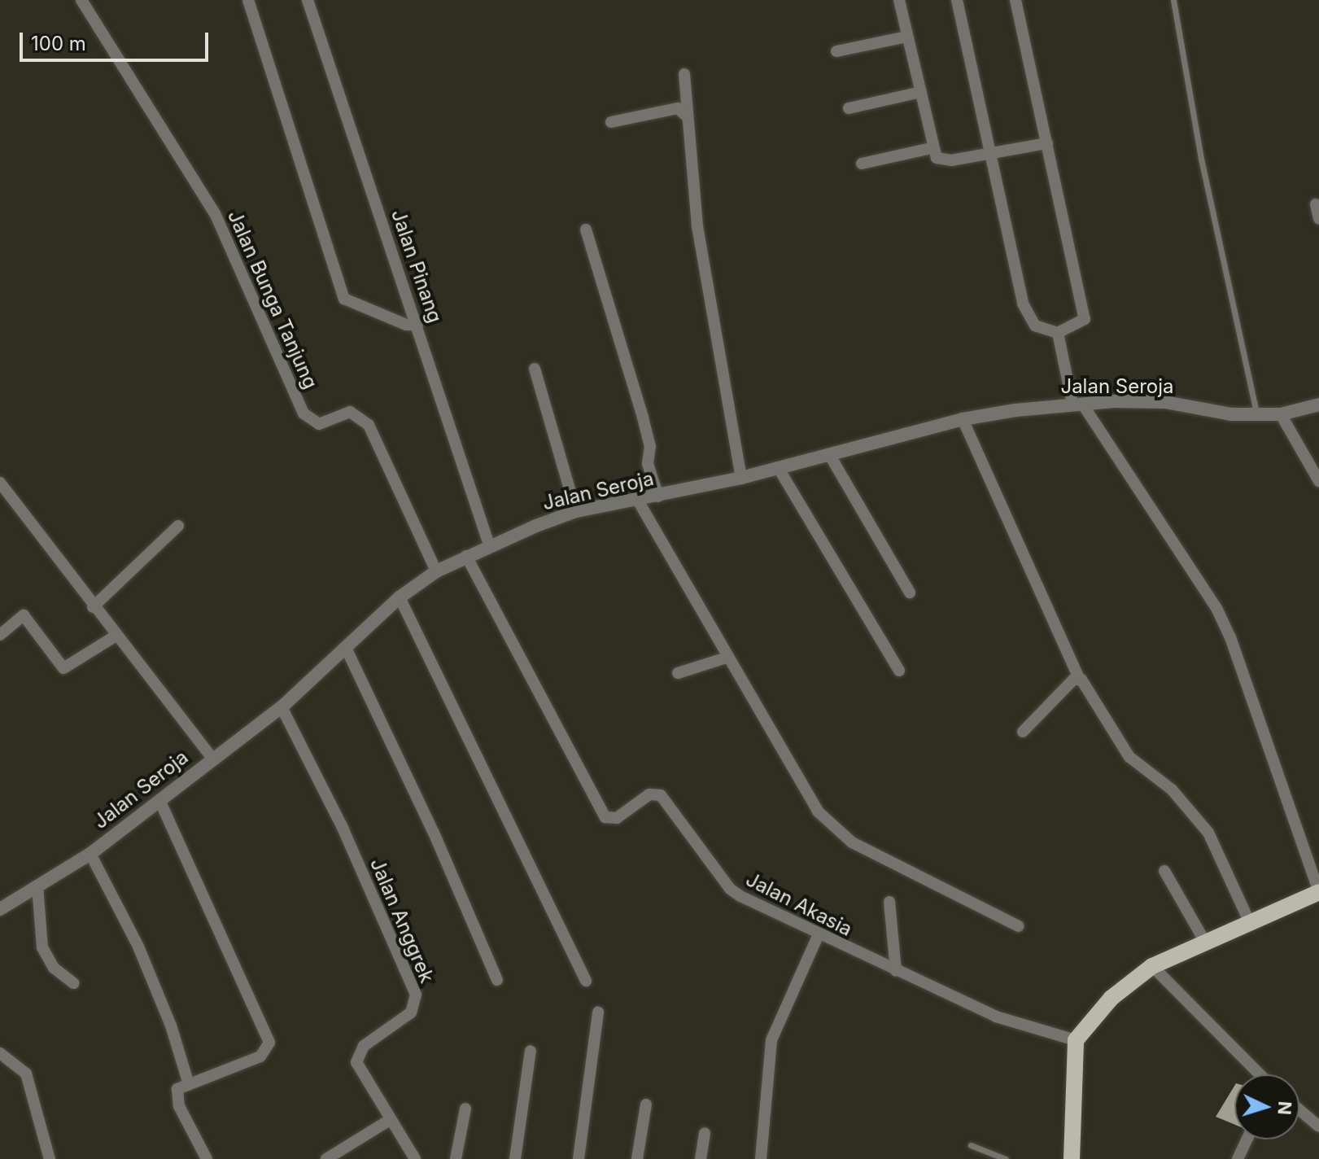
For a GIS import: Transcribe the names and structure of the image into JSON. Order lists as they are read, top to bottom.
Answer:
{
  "streets": {
    "street": [
      "Jalan Pinang",
      "Jalan Bunga Tanjung",
      "Jalan Seroja",
      "Jalan Akasia",
      "Jalan Anggrek"
    ]
  },
  "crossings": [
    ["Jalan Pinang", "Jalan Seroja"],
    ["Jalan Bunga Tanjung", "Jalan Seroja"],
    ["Jalan Seroja", "Jalan Akasia"],
    ["Jalan Seroja", "Jalan Anggrek"]
  ],
  "scale_bar": "100 m",
  "north": "right"
}
